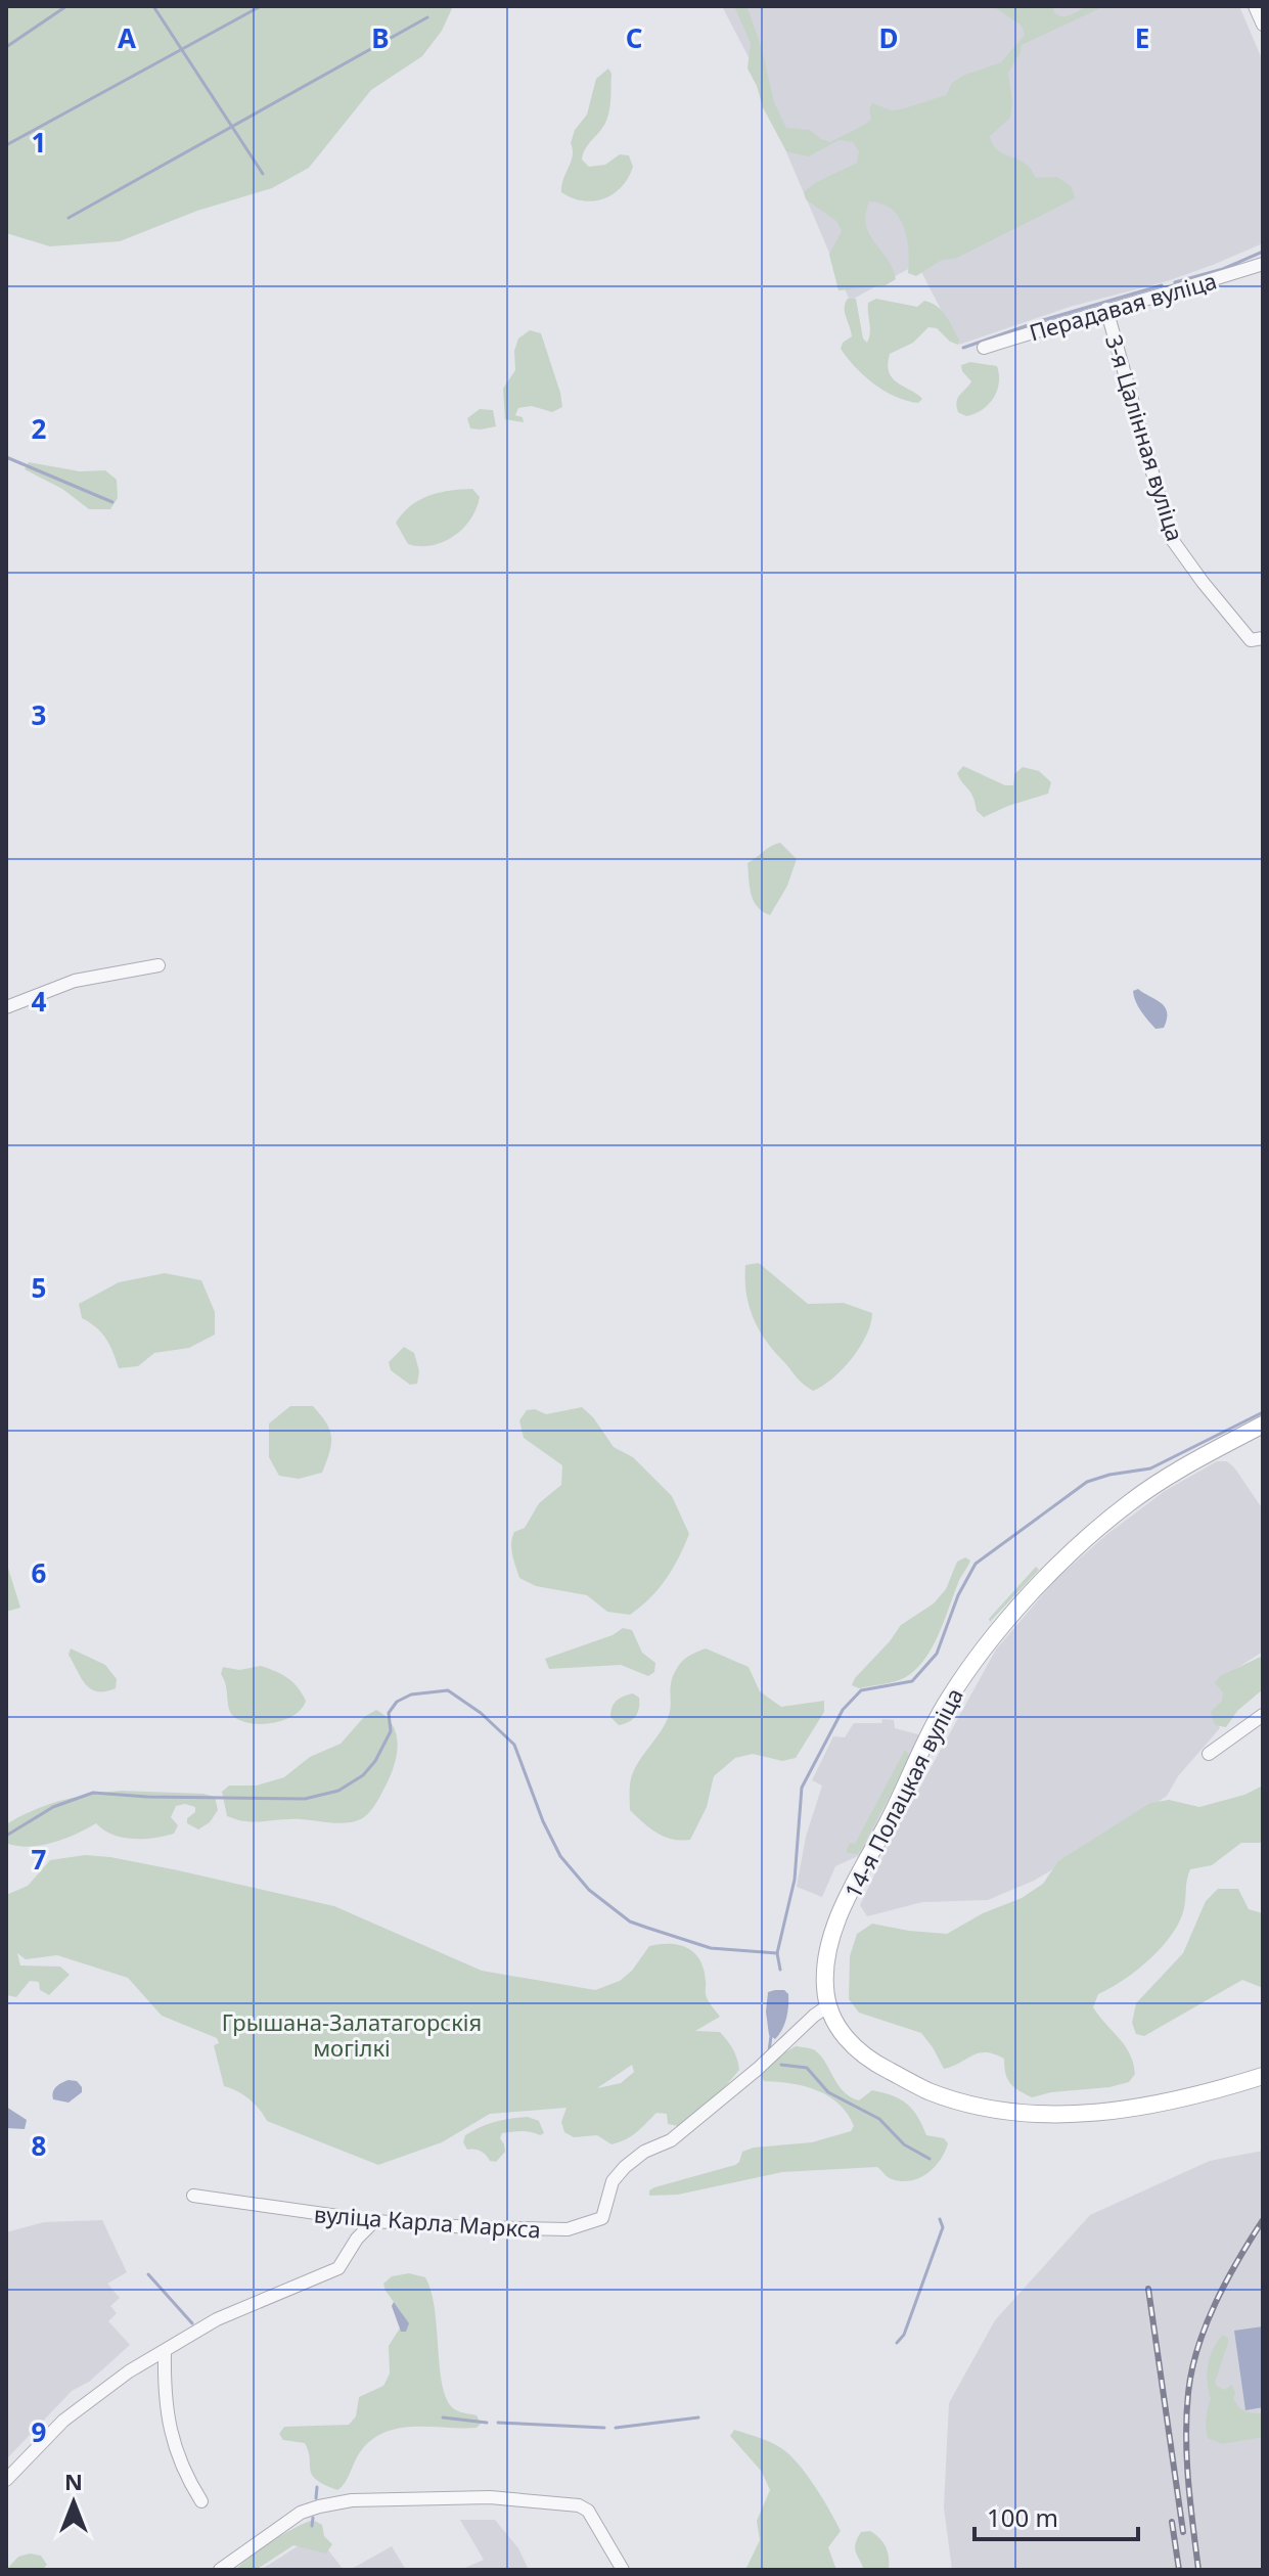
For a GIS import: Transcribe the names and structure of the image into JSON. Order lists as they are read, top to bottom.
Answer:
{
  "streets": {
    "main road": ["14-я Полацкая вуліца"],
    "street": ["Перадавая вуліца", "3-я Цалінная вуліца", "вуліца Карла Маркса"]
  },
  "crossings": [
    ["Перадавая вуліца", "3-я Цалінная вуліца"],
    ["14-я Полацкая вуліца", "вуліца Карла Маркса"]
  ],
  "parks": ["Грышана-Залатагорскія могілкі"],
  "scale_bar": "100 m",
  "north": "top",
  "grid": {
    "columns": [
      "A",
      "B",
      "C",
      "D",
      "E"
    ],
    "rows": [
      "1",
      "2",
      "3",
      "4",
      "5",
      "6",
      "7",
      "8",
      "9"
    ]
  }
}
